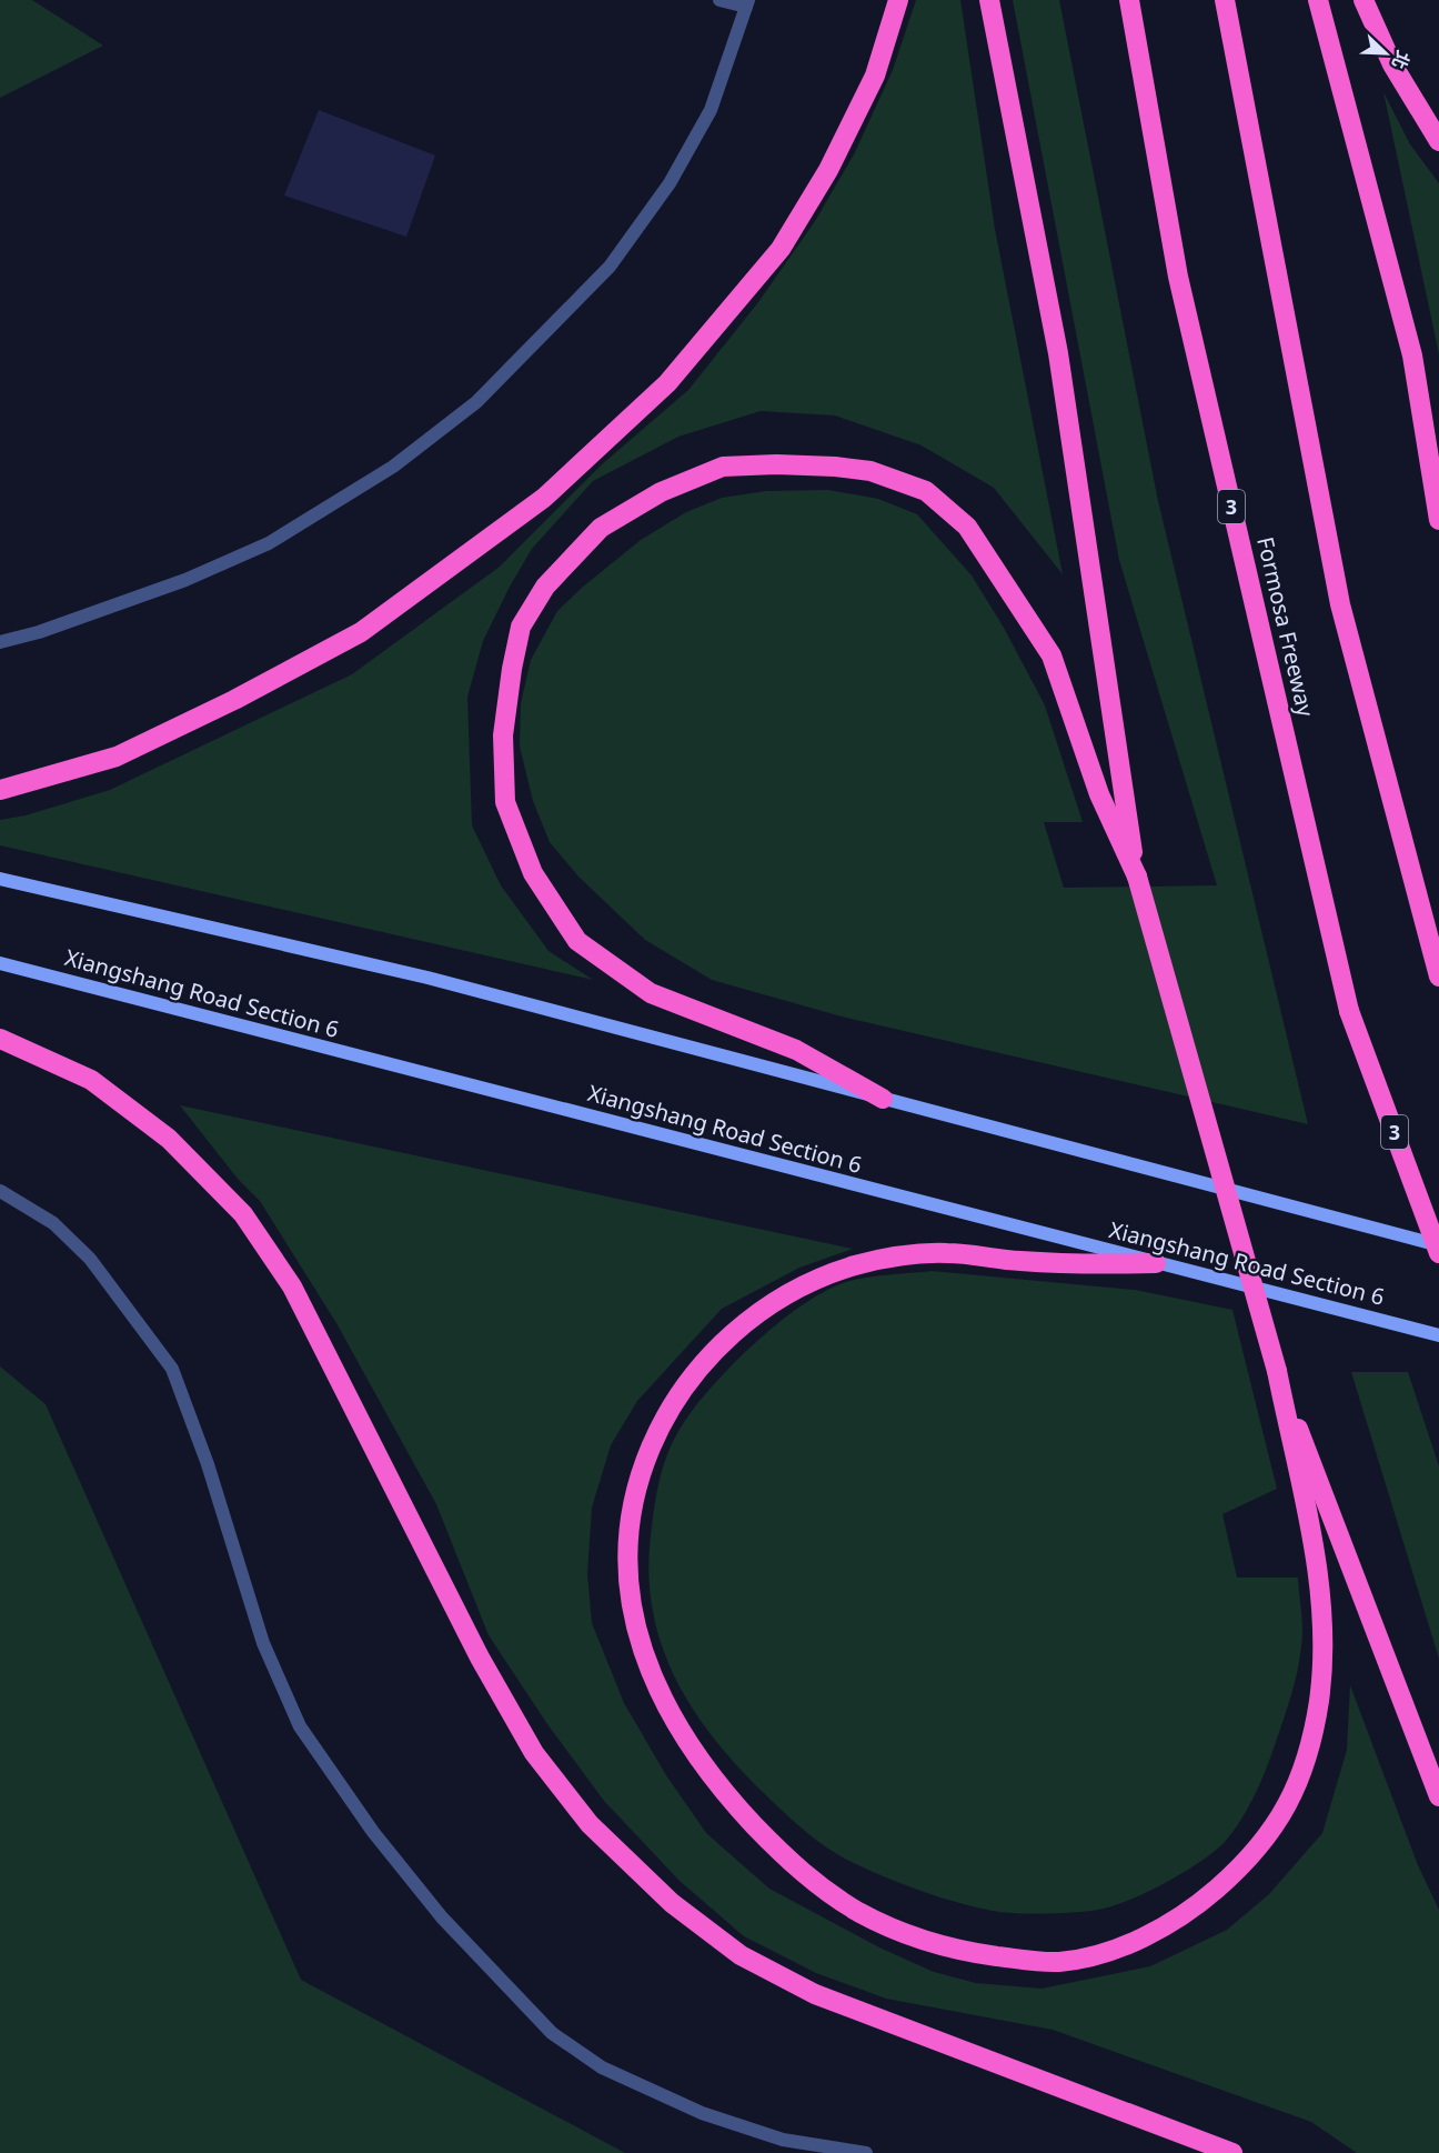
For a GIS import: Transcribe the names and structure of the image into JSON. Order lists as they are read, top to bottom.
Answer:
{
  "streets": {
    "highway": ["3", "Formosa Freeway"],
    "main road": ["Xiangshang Road Section 6"]
  },
  "north": "bottom right"
}
